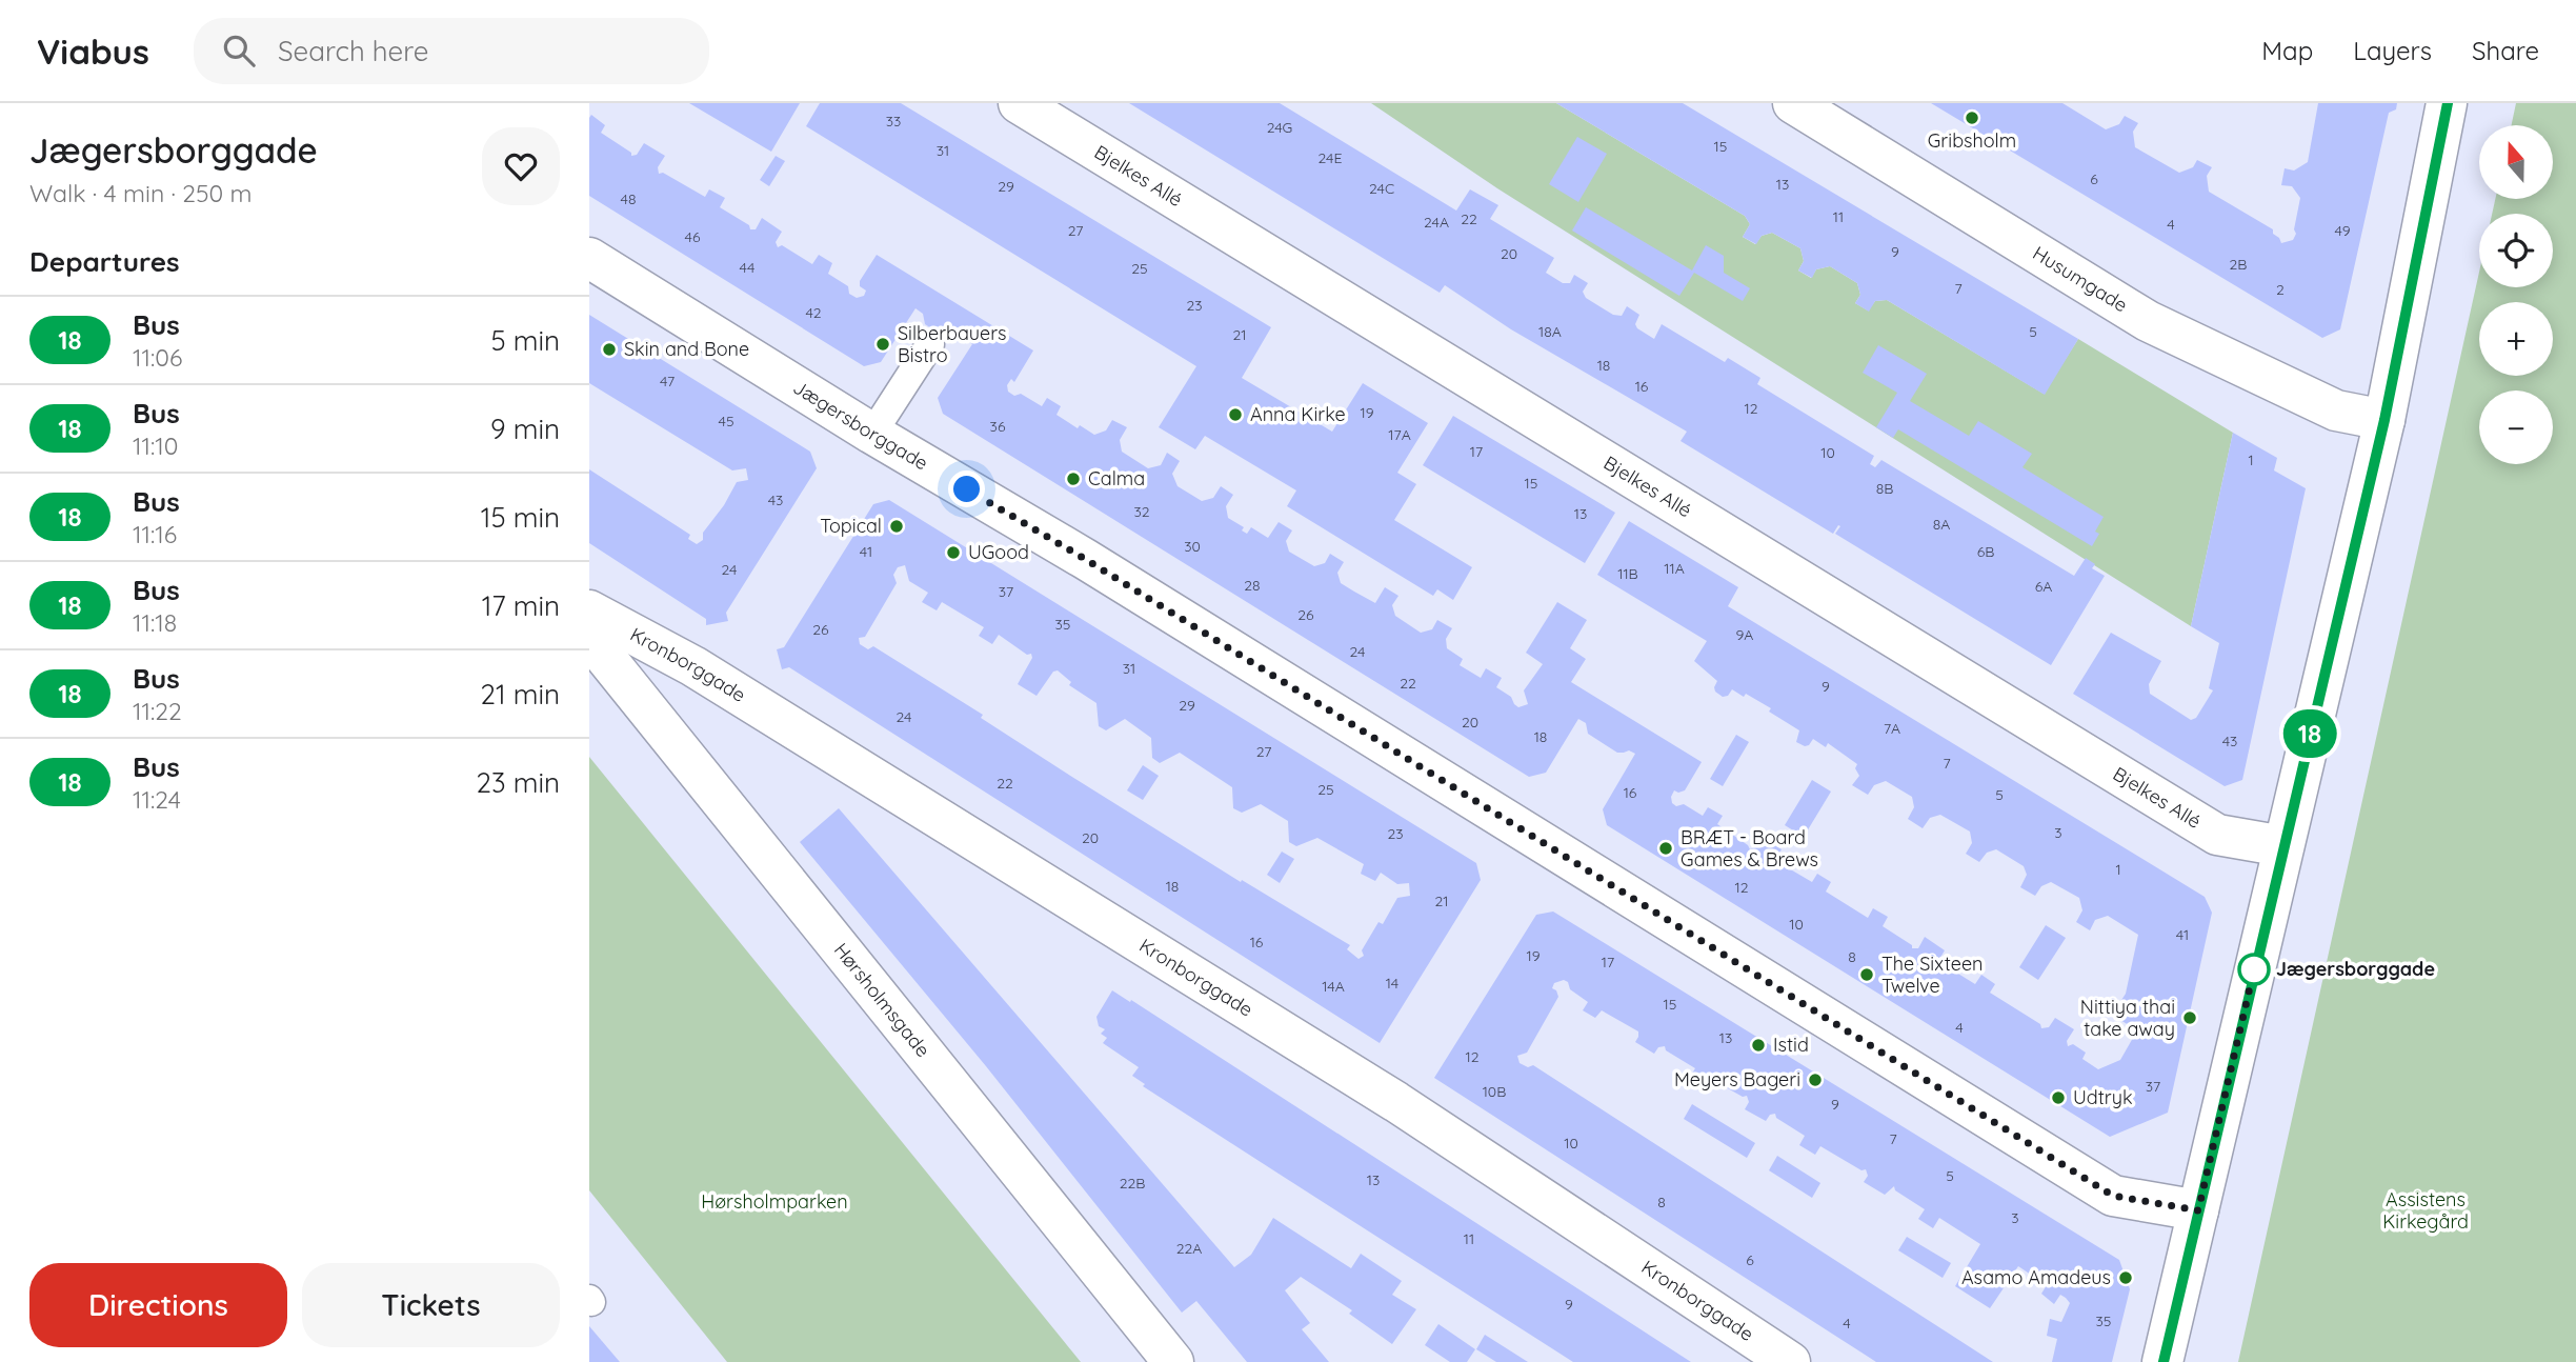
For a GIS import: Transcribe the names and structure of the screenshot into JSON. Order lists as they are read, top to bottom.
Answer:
{
  "streets": {
    "street": [
      "Bjelkes Allé",
      "Husumgade",
      "Jægersborggade",
      "Kronborggade",
      "Hørsholmsgade"
    ]
  },
  "parks": ["Assistens Kirkegård", "Hørsholmparken"],
  "places": [
    "Gribsholm",
    "Silberbauers Bistro",
    "Skin and Bone",
    "Anna Kirke",
    "Calma",
    "Topical",
    "UGood",
    "BRÆT - Board Games & Brews",
    "Jægersborggade",
    "The Sixteen Twelve",
    "Nittiya thai take away",
    "Istid",
    "Meyers Bageri",
    "Udtryk",
    "Asamo Amadeus"
  ],
  "lines": ["bus line 18"],
  "house_numbers": [
    "33",
    "24G",
    "15",
    "31",
    "24E",
    "6",
    "13",
    "29",
    "24C",
    "48",
    "11",
    "22",
    "24A",
    "4",
    "27",
    "49",
    "46",
    "9",
    "20",
    "2B",
    "44",
    "25",
    "7",
    "2",
    "23",
    "42",
    "18A",
    "5",
    "21",
    "18",
    "47",
    "16",
    "12",
    "19",
    "45",
    "36",
    "17A",
    "17",
    "10",
    "1",
    "15",
    "8B",
    "43",
    "32",
    "13",
    "8A",
    "30",
    "41",
    "6B",
    "11A",
    "24",
    "11B",
    "28",
    "6A",
    "37",
    "26",
    "35",
    "26",
    "9A",
    "24",
    "31",
    "22",
    "9",
    "29",
    "24",
    "20",
    "7A",
    "18",
    "43",
    "27",
    "7",
    "22",
    "25",
    "16",
    "5",
    "3",
    "23",
    "20",
    "1",
    "18",
    "12",
    "21",
    "10",
    "41",
    "16",
    "19",
    "8",
    "17",
    "14",
    "14A",
    "15",
    "4",
    "13",
    "12",
    "37",
    "10B",
    "9",
    "7",
    "10",
    "5",
    "13",
    "22B",
    "8",
    "3",
    "11",
    "22A",
    "6",
    "9",
    "35",
    "4"
  ],
  "north": "top",
  "page": {
    "header": "Viabus",
    "search": "Search here",
    "nav": ["Map", "Layers", "Share"],
    "heading": [
      ["Jægersborggade", "Walk · 4 min · 250 m"],
      "Departures"
    ],
    "on_map": "18",
    "map_buttons": ["+", "−"],
    "list": [
      {
        "mark": "18",
        "name": "Bus",
        "note": "11:06",
        "value": "5 min"
      },
      {
        "mark": "18",
        "name": "Bus",
        "note": "11:10",
        "value": "9 min"
      },
      {
        "mark": "18",
        "name": "Bus",
        "note": "11:16",
        "value": "15 min"
      },
      {
        "mark": "18",
        "name": "Bus",
        "note": "11:18",
        "value": "17 min"
      },
      {
        "mark": "18",
        "name": "Bus",
        "note": "11:22",
        "value": "21 min"
      },
      {
        "mark": "18",
        "name": "Bus",
        "note": "11:24",
        "value": "23 min"
      }
    ],
    "buttons": ["Directions", "Tickets"]
  }
}
